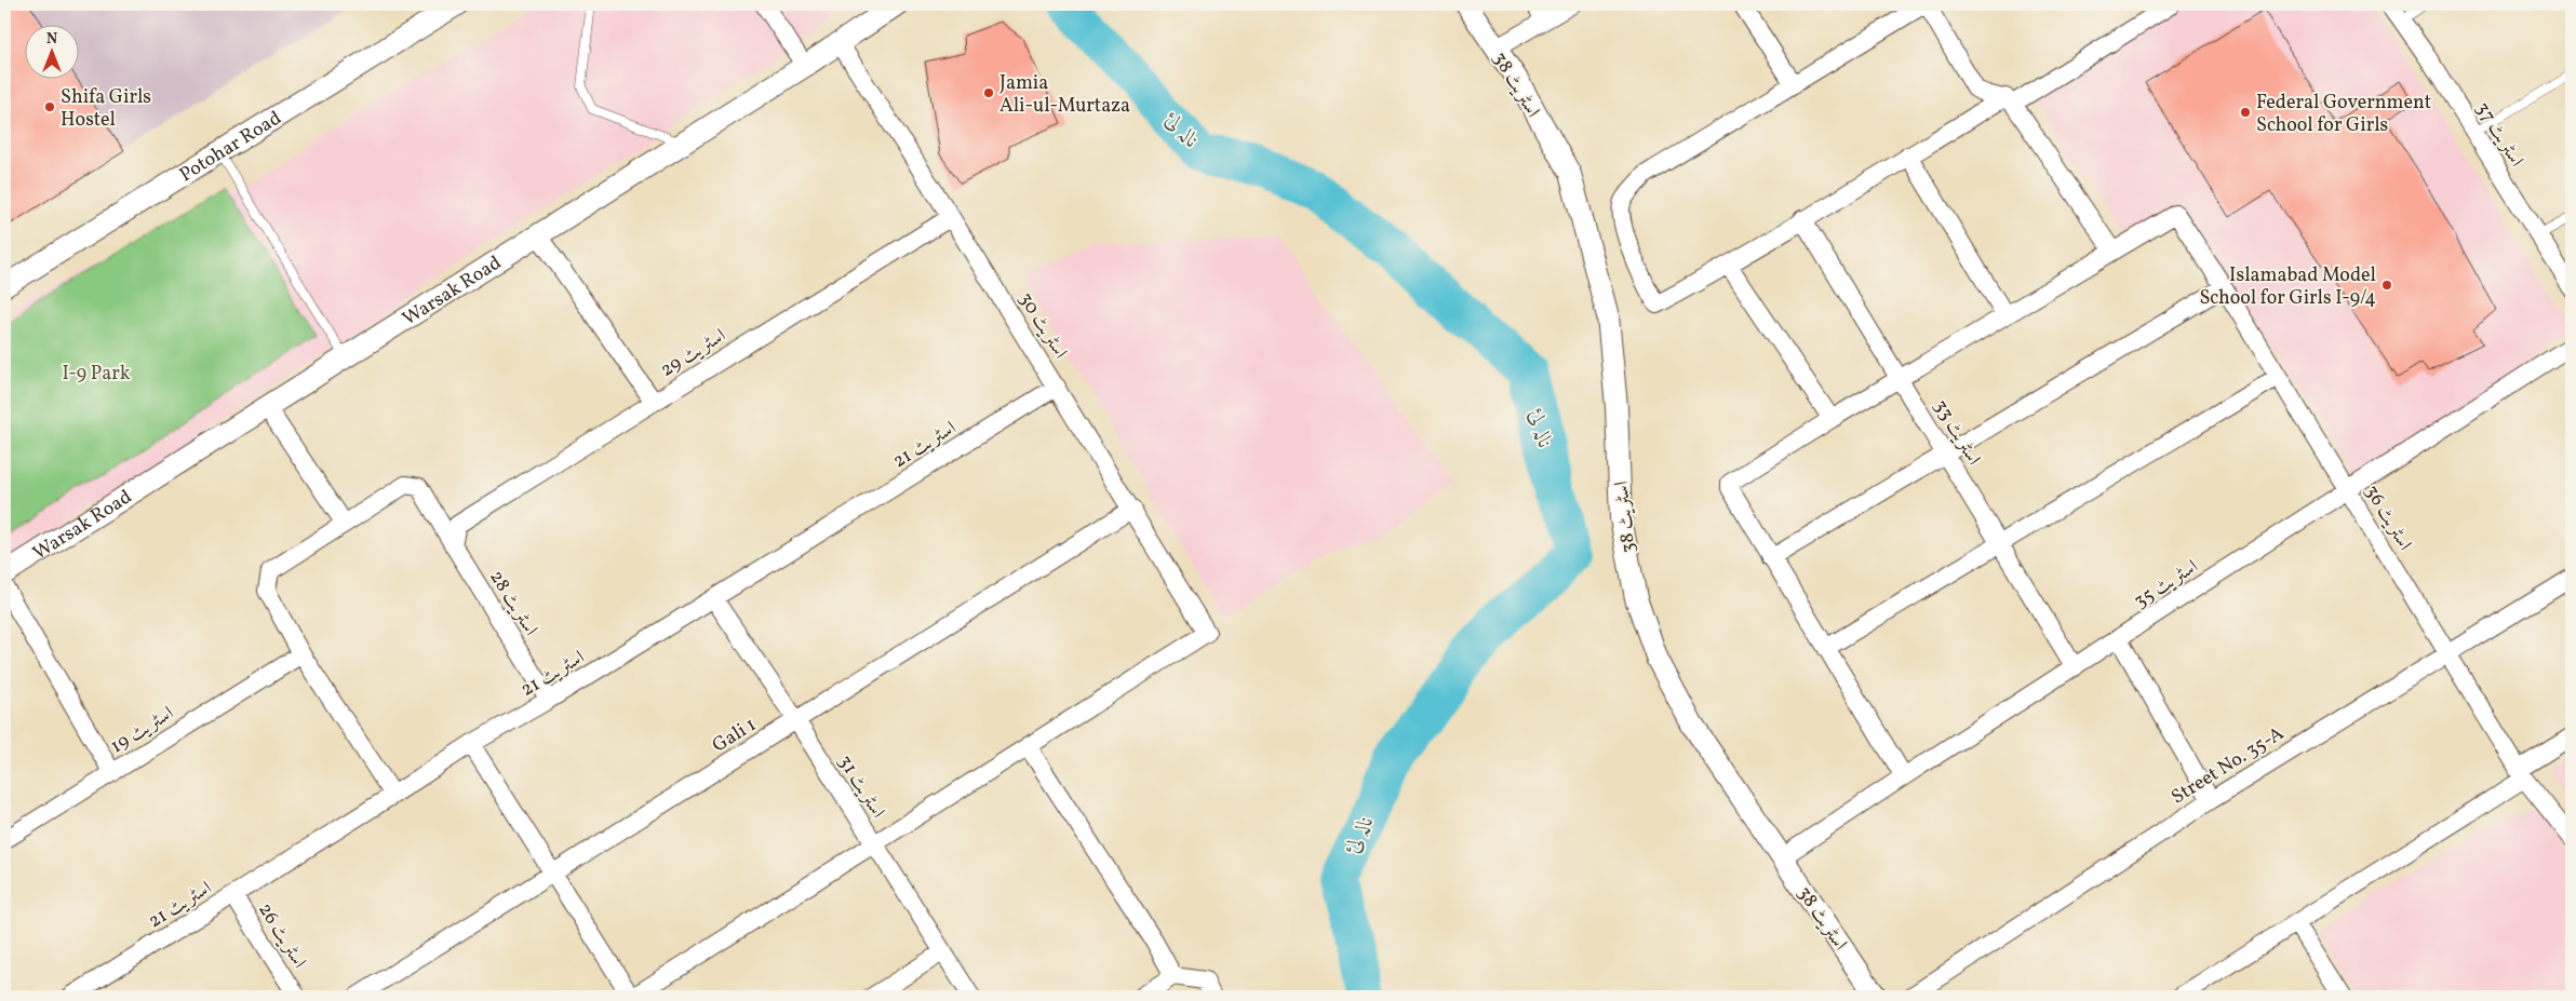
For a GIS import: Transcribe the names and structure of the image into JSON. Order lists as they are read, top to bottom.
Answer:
{
  "streets": {
    "street": [
      "اسٹریٹ 38",
      "اسٹریٹ 37",
      "Potohar Road",
      "Warsak Road",
      "اسٹریٹ 30",
      "اسٹریٹ 29",
      "اسٹریٹ 33",
      "اسٹریٹ 21",
      "اسٹریٹ 36",
      "اسٹریٹ 35",
      "اسٹریٹ 28",
      "اسٹریٹ 19",
      "Gali 1",
      "Street No. 35-A",
      "اسٹریٹ 31",
      "اسٹریٹ 26"
    ]
  },
  "crossings": [
    ["اسٹریٹ 38", "اسٹریٹ 35"],
    ["Warsak Road", "اسٹریٹ 30"],
    ["اسٹریٹ 30", "اسٹریٹ 29"],
    ["اسٹریٹ 30", "اسٹریٹ 21"],
    ["اسٹریٹ 30", "Gali 1"],
    ["اسٹریٹ 29", "اسٹریٹ 28"],
    ["اسٹریٹ 33", "اسٹریٹ 35"],
    ["اسٹریٹ 21", "اسٹریٹ 28"],
    ["اسٹریٹ 21", "اسٹریٹ 31"],
    ["اسٹریٹ 21", "اسٹریٹ 26"],
    ["اسٹریٹ 36", "اسٹریٹ 35"],
    ["اسٹریٹ 36", "Street No. 35-A"],
    ["Gali 1", "اسٹریٹ 31"]
  ],
  "water": ["نالہ لئ"],
  "parks": ["I-9 Park"],
  "places": [
    "Jamia Ali-ul-Murtaza",
    "Shifa Girls Hostel",
    "Federal Government School for Girls",
    "Islamabad Model School for Girls I-9/4"
  ],
  "north": "top"
}
